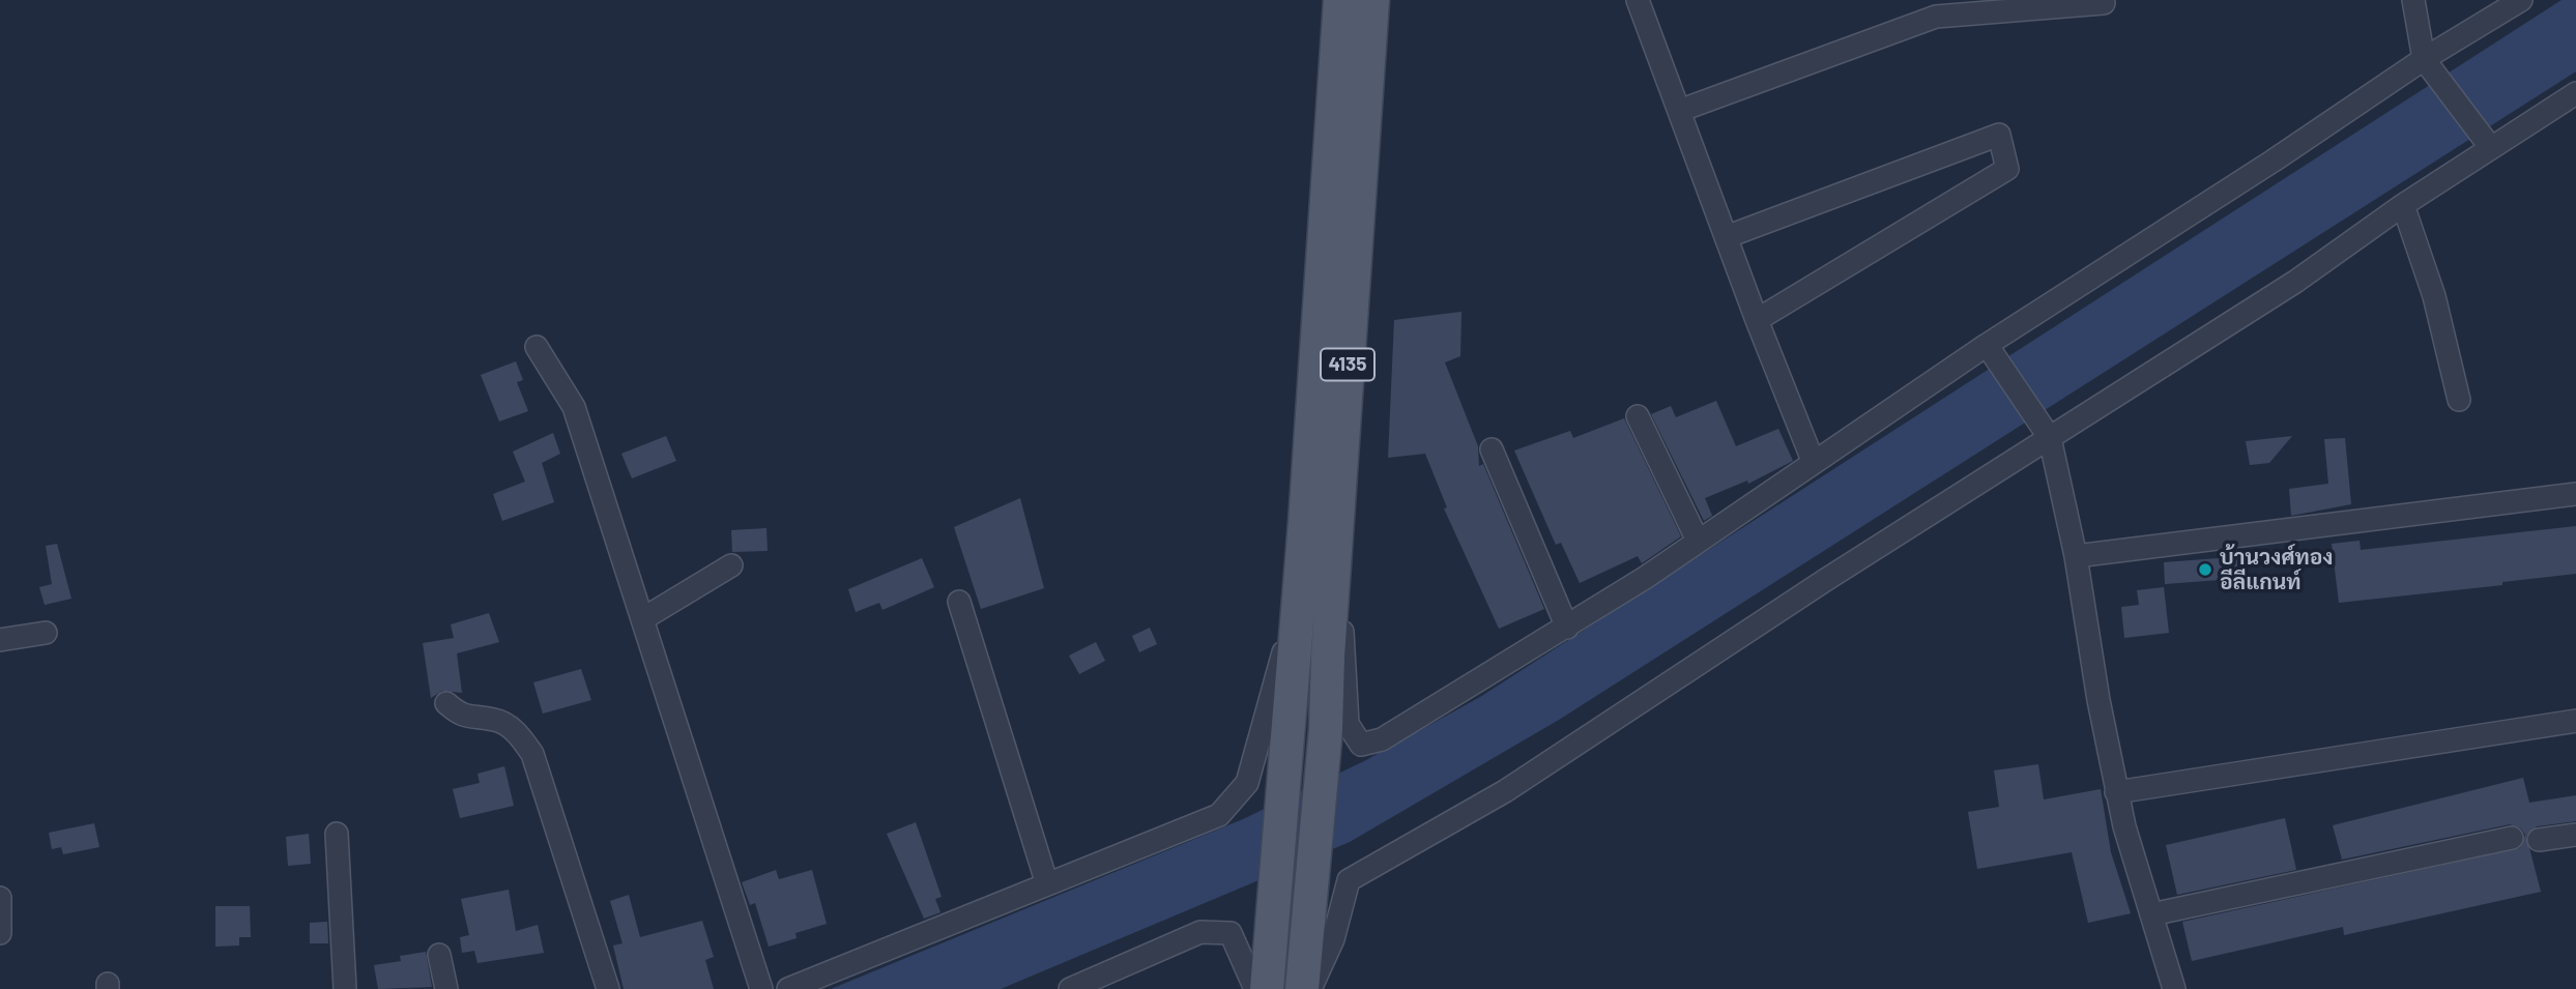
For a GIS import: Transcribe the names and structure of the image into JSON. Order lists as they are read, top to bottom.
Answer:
{
  "streets": {
    "main road": ["4135"]
  },
  "places": ["บ้านวงศ์ทอง อีลีแกนท์"]
}
